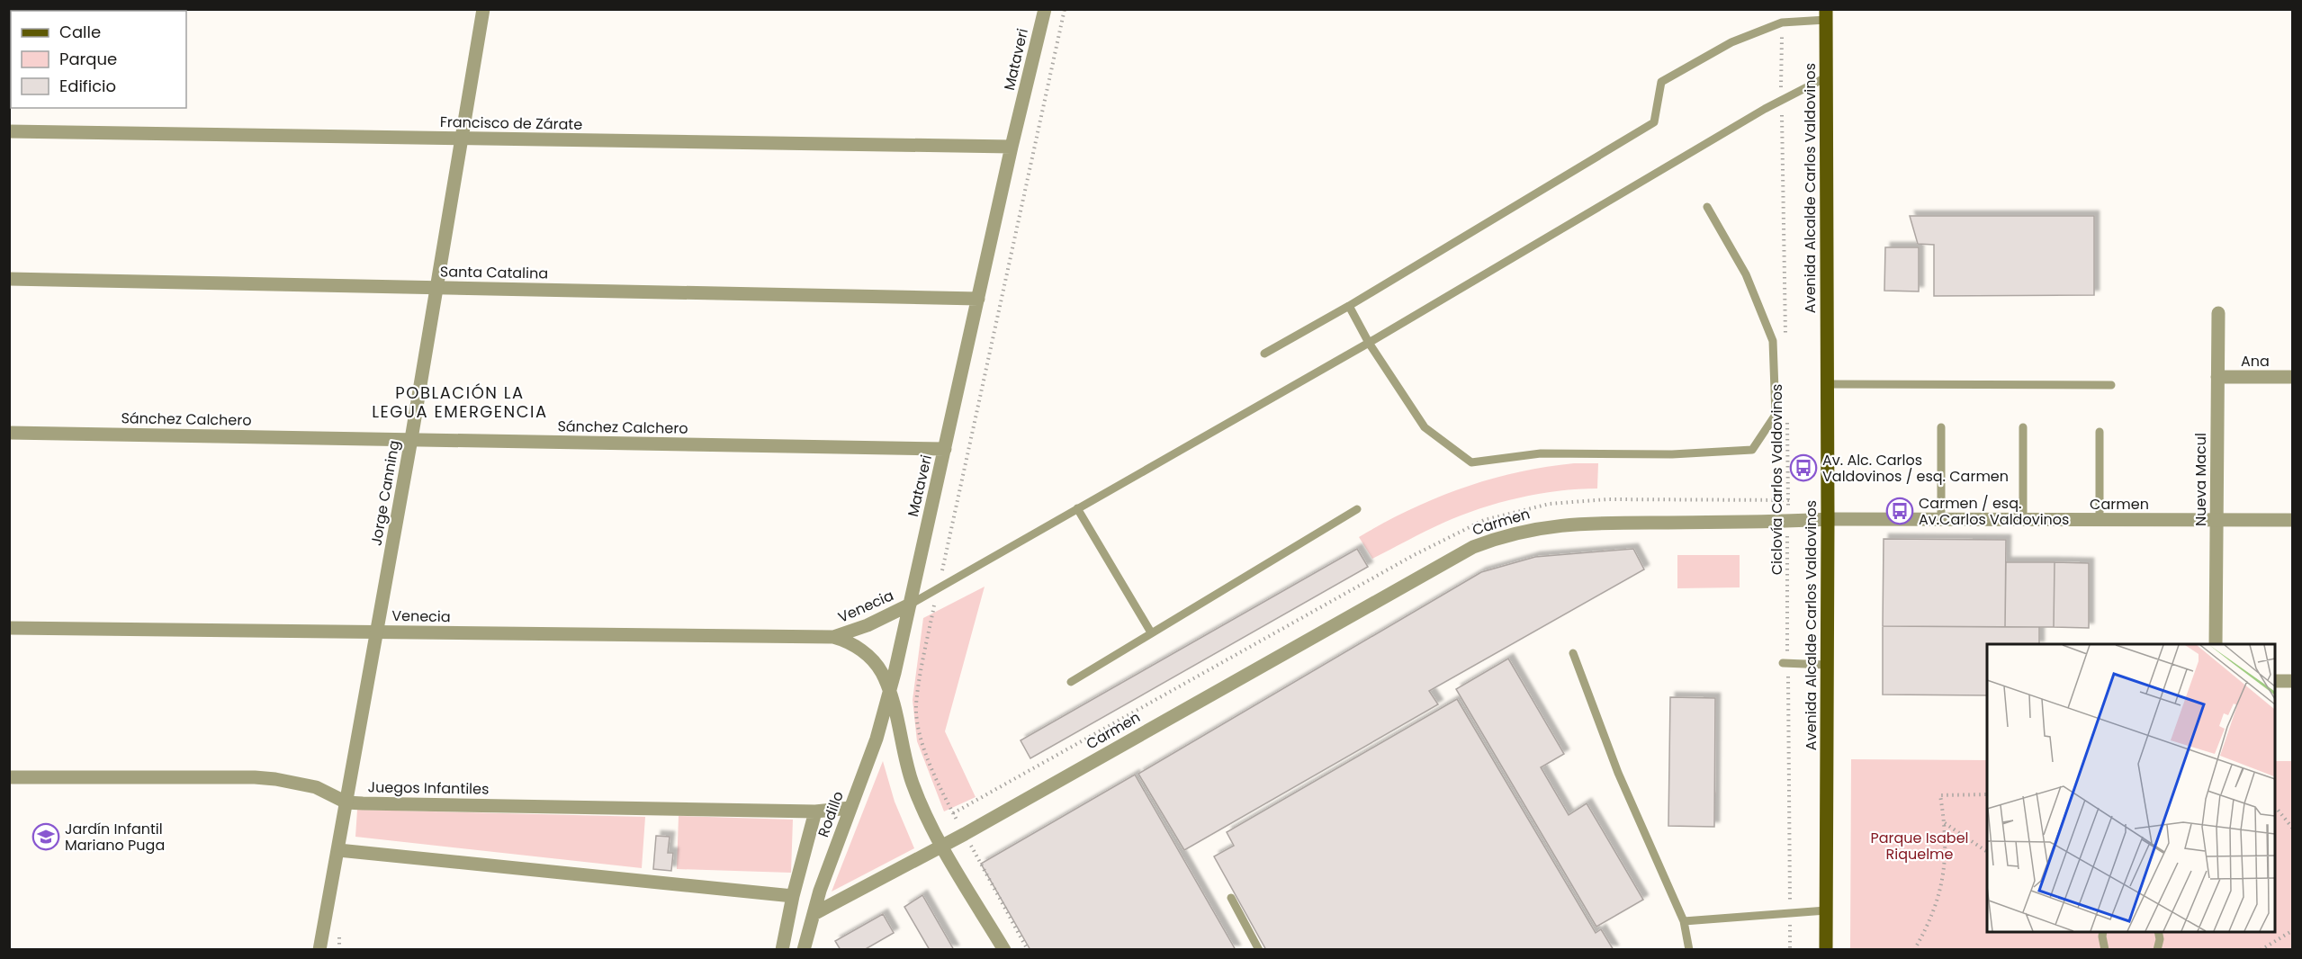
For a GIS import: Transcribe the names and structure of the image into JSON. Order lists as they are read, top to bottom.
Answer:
{
  "streets": {
    "main road": ["Avenida Alcalde Carlos Valdovinos"],
    "street": [
      "Mataveri",
      "Francisco de Zárate",
      "Santa Catalina",
      "Ana",
      "Sánchez Calchero",
      "Nueva Macul",
      "Jorge Canning",
      "Carmen",
      "Venecia",
      "Juegos Infantiles",
      "Rodillo"
    ],
    "path": ["Ciclovía Carlos Valdovinos"]
  },
  "crossings": [
    ["Mataveri", "Francisco de Zárate"],
    ["Mataveri", "Santa Catalina"],
    ["Mataveri", "Sánchez Calchero"],
    ["Mataveri", "Venecia"],
    ["Mataveri", "Rodillo"],
    ["Francisco de Zárate", "Jorge Canning"],
    ["Avenida Alcalde Carlos Valdovinos", "Carmen"],
    ["Santa Catalina", "Jorge Canning"],
    ["Ana", "Nueva Macul"],
    ["Sánchez Calchero", "Jorge Canning"],
    ["Ciclovía Carlos Valdovinos", "Carmen"],
    ["Nueva Macul", "Carmen"],
    ["Jorge Canning", "Venecia"],
    ["Jorge Canning", "Juegos Infantiles"],
    ["Carmen", "Rodillo"],
    ["Venecia", "Rodillo"],
    ["Juegos Infantiles", "Rodillo"]
  ],
  "districts": ["POBLACIÓN LA LEGUA EMERGENCIA"],
  "parks": ["Parque Isabel Riquelme"],
  "places": {
    "bus stop": ["Av. Alc. Carlos Valdovinos / esq. Carmen", "Carmen / esq. Av.Carlos Valdovinos"],
    "school or university": ["Jardín Infantil Mariano Puga"]
  },
  "legend": ["Calle", "Parque", "Edificio"]
}
